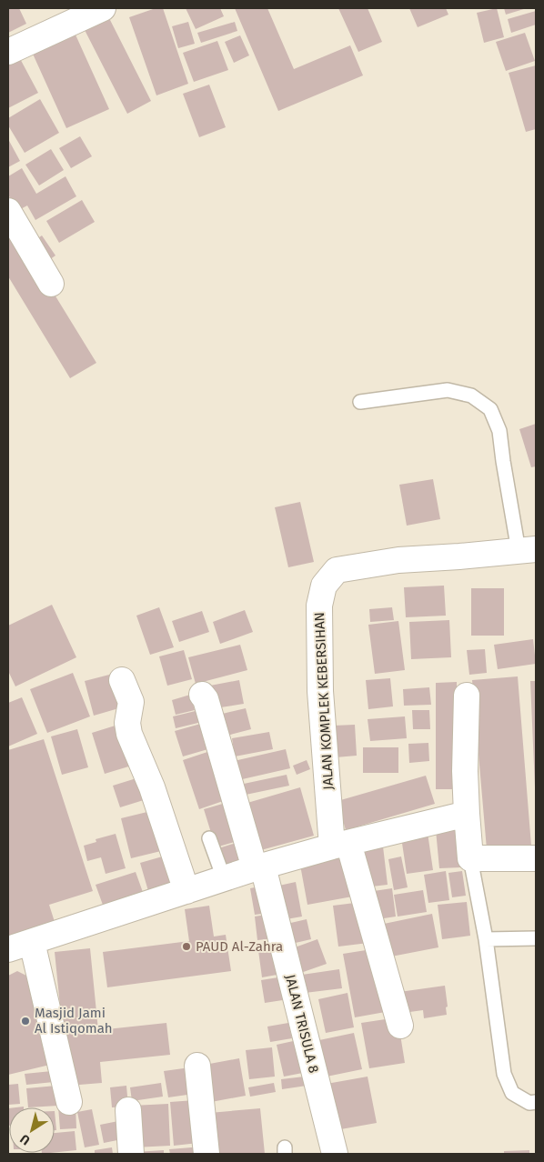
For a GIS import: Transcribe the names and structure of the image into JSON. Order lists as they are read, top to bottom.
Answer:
{
  "streets": {
    "street": ["JALAN KOMPLEK KEBERSIHAN", "JALAN TRISULA 8"]
  },
  "places": ["PAUD Al-Zahra", "Masjid Jami Al Istiqomah"],
  "north": "bottom left"
}
